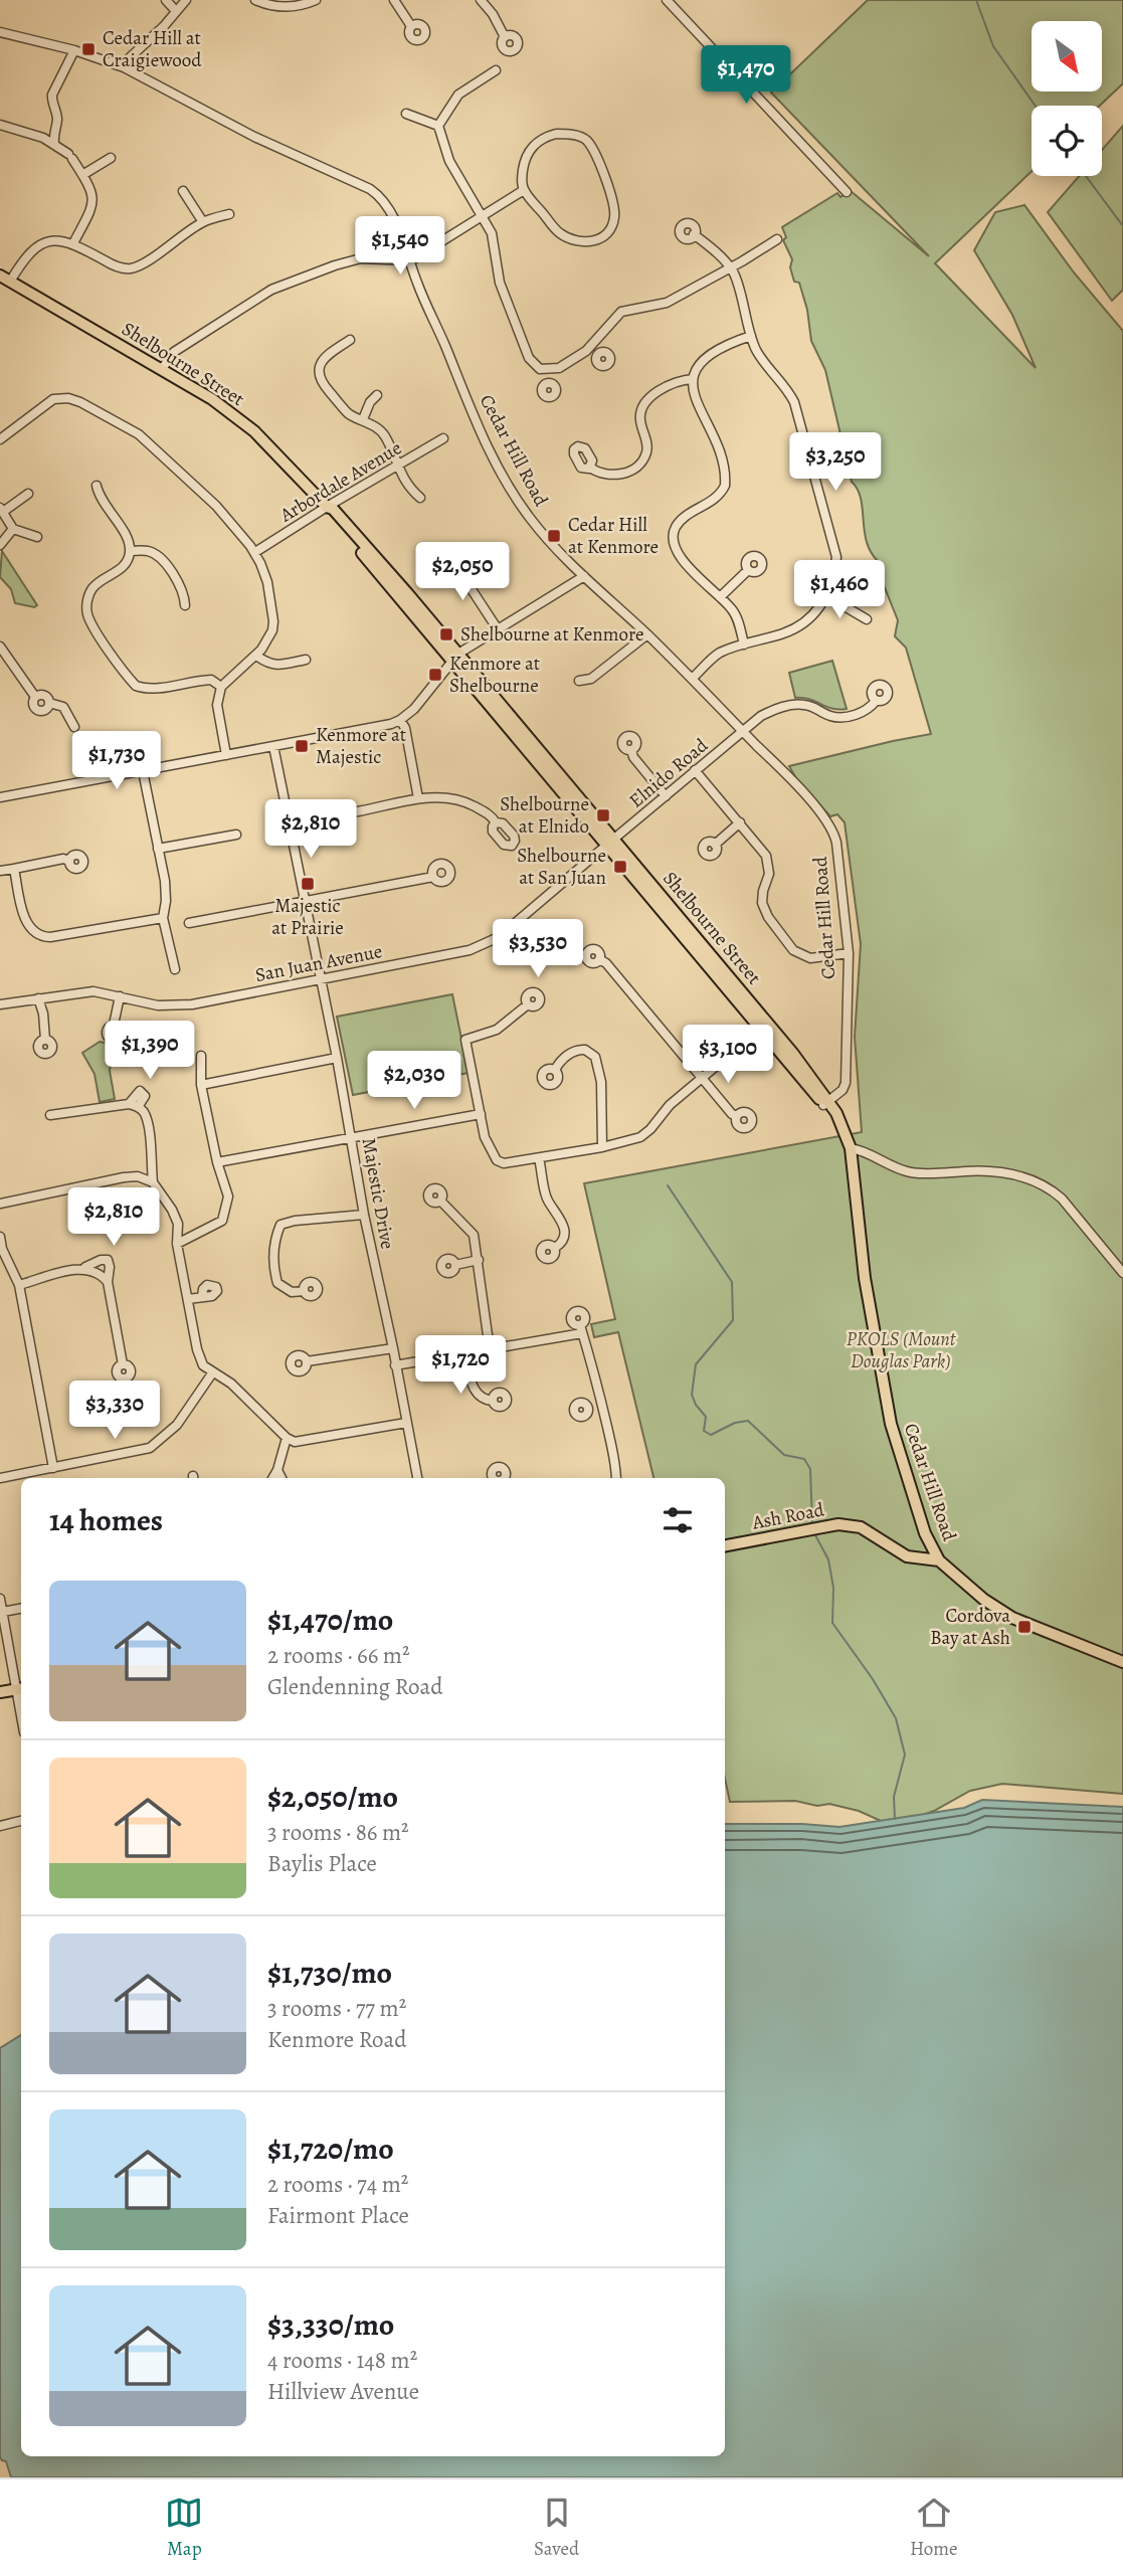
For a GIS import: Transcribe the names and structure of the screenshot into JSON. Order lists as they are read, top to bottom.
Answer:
{
  "streets": {
    "main road": ["Shelbourne Street", "Cedar Hill Road", "Ash Road"],
    "street": [
      "Arbordale Avenue",
      "Elnido Road",
      "San Juan Avenue",
      "Majestic Drive"
    ]
  },
  "crossings": [
    ["Shelbourne Street", "Cedar Hill Road"],
    ["Shelbourne Street", "Arbordale Avenue"],
    ["Shelbourne Street", "Elnido Road"],
    ["Shelbourne Street", "San Juan Avenue"],
    ["Cedar Hill Road", "Elnido Road"],
    ["Cedar Hill Road", "Ash Road"],
    ["Elnido Road", "San Juan Avenue"],
    ["San Juan Avenue", "Majestic Drive"]
  ],
  "parks": ["PKOLS (Mount Douglas Park)"],
  "places": {
    "transit": [
      "Cedar Hill at Craigiewood",
      "Cedar Hill at Kenmore",
      "Shelbourne at Kenmore",
      "Kenmore at Shelbourne",
      "Kenmore at Majestic",
      "Shelbourne at Elnido",
      "Shelbourne at San Juan",
      "Majestic at Prairie",
      "Cordova Bay at Ash"
    ]
  },
  "north": "bottom right",
  "page": {
    "price": [
      "$1,470",
      "$1,540",
      "$3,250",
      "$2,050",
      "$1,460",
      "$1,730",
      "$2,810",
      "$3,530",
      "$1,390",
      "$3,100",
      "$2,030",
      "$2,810",
      "$1,720",
      "$3,330"
    ],
    "heading": "14 homes",
    "list": [
      {
        "name": "$1,470/mo",
        "note": "2 rooms · 66 m² · Glendenning Road"
      },
      {
        "name": "$2,050/mo",
        "note": "3 rooms · 86 m² · Baylis Place"
      },
      {
        "name": "$1,730/mo",
        "note": "3 rooms · 77 m² · Kenmore Road"
      },
      {
        "name": "$1,720/mo",
        "note": "2 rooms · 74 m² · Fairmont Place"
      },
      {
        "name": "$3,330/mo",
        "note": "4 rooms · 148 m² · Hillview Avenue"
      }
    ],
    "tabs": ["Map", "Saved", "Home"]
  }
}
